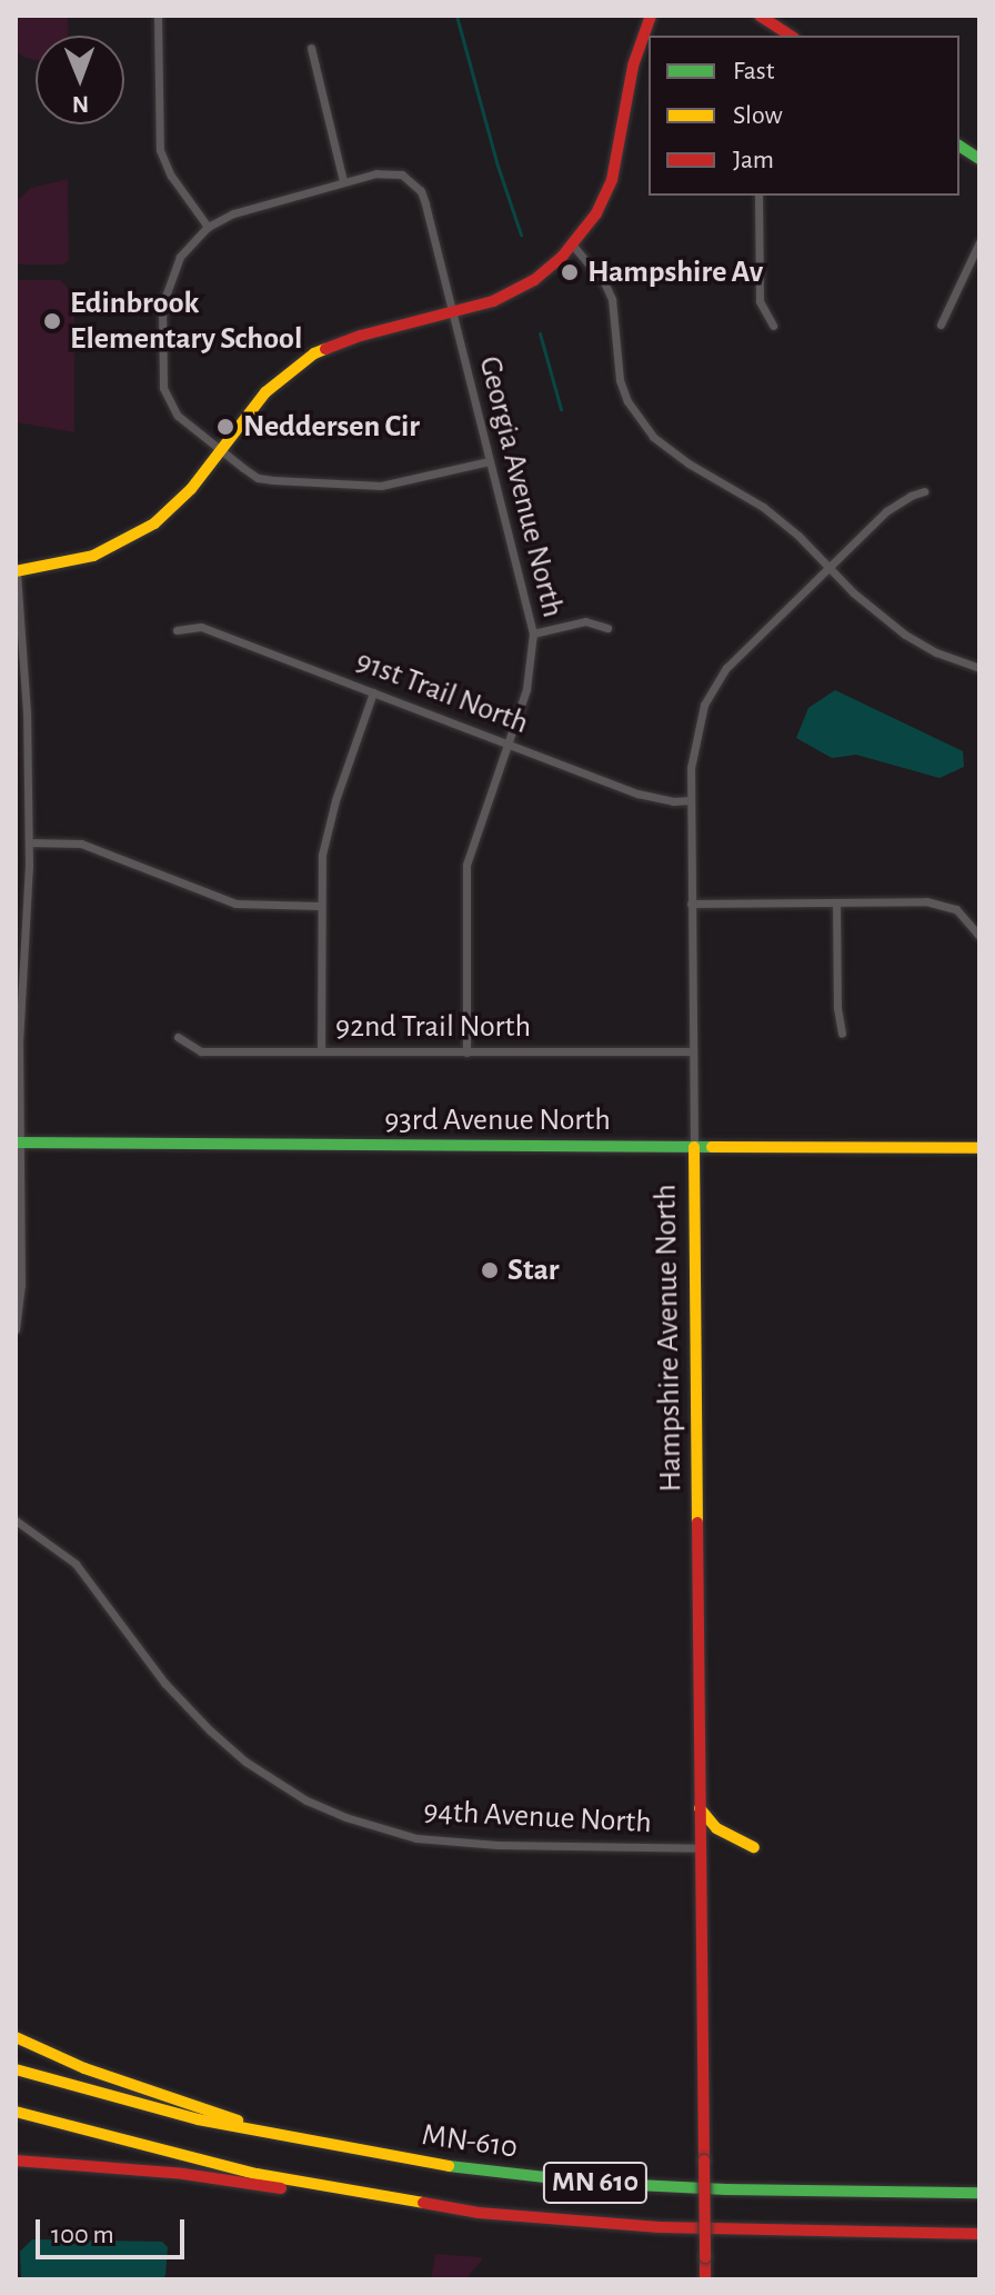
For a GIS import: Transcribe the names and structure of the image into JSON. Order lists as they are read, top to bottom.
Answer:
{
  "streets": {
    "main road": [
      "93rd Avenue North",
      "Hampshire Avenue North",
      "MN-610",
      "MN 610"
    ],
    "street": [
      "Georgia Avenue North",
      "91st Trail North",
      "92nd Trail North",
      "94th Avenue North"
    ]
  },
  "crossings": [
    ["Georgia Avenue North", "91st Trail North"],
    ["Georgia Avenue North", "92nd Trail North"],
    ["91st Trail North", "Hampshire Avenue North"],
    ["92nd Trail North", "Hampshire Avenue North"],
    ["93rd Avenue North", "Hampshire Avenue North"],
    ["Hampshire Avenue North", "94th Avenue North"]
  ],
  "places": [
    "Hampshire Av",
    "Edinbrook Elementary School",
    "Neddersen Cir",
    "Star"
  ],
  "legend": ["Fast", "Slow", "Jam"],
  "scale_bar": "100 m",
  "north": "bottom"
}
